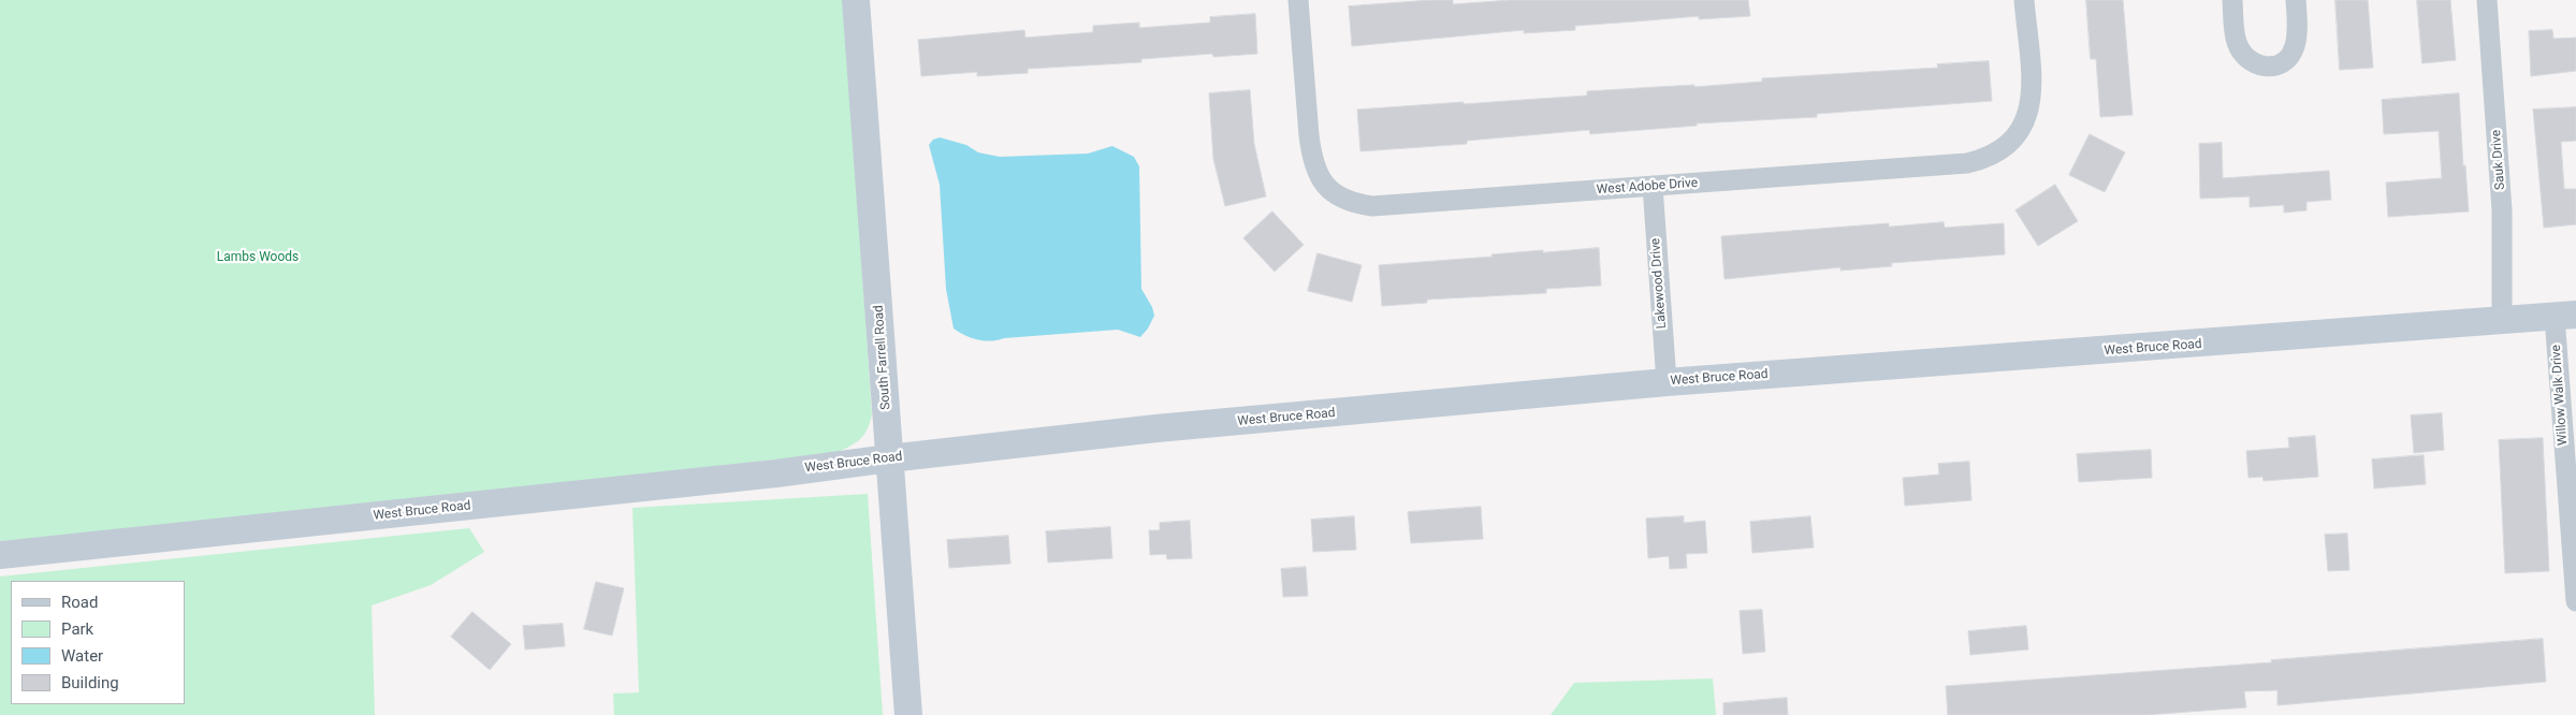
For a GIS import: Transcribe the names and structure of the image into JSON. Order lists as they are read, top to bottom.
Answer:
{
  "streets": {
    "street": [
      "Sauk Drive",
      "West Adobe Drive",
      "Lakewood Drive",
      "West Bruce Road",
      "South Farrell Road",
      "Willow Walk Drive"
    ]
  },
  "crossings": [
    ["Sauk Drive", "West Bruce Road"],
    ["West Adobe Drive", "Lakewood Drive"],
    ["Lakewood Drive", "West Bruce Road"],
    ["West Bruce Road", "South Farrell Road"],
    ["West Bruce Road", "Willow Walk Drive"]
  ],
  "parks": ["Lambs Woods"],
  "legend": [
    "Road",
    "Park",
    "Water",
    "Building"
  ]
}
